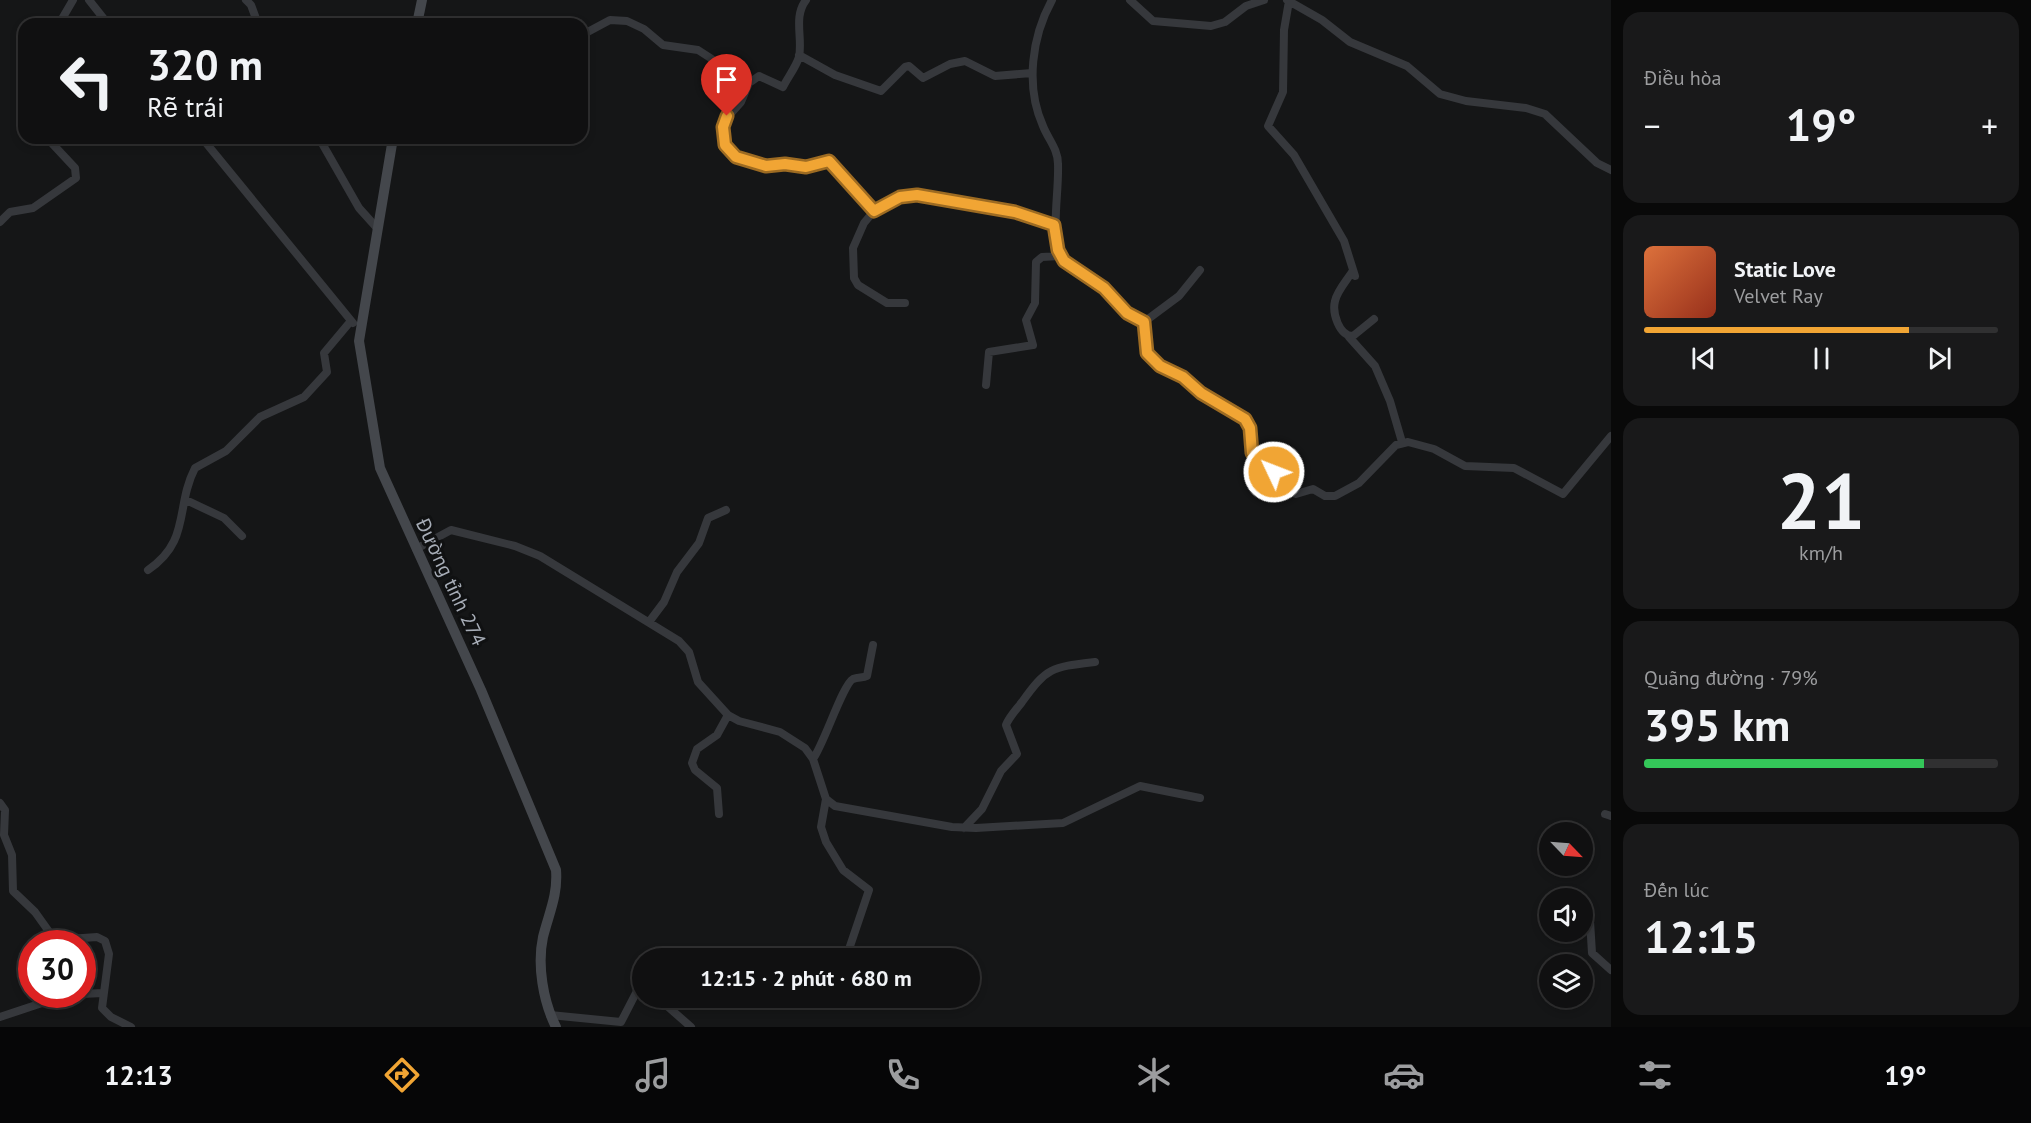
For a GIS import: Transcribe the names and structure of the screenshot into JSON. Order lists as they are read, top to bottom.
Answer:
{
  "streets": {
    "main road": ["Đường tỉnh 274"]
  },
  "north": "bottom right",
  "page": {
    "tile": [
      "Điều hòa",
      ["21", "km/h"],
      ["Quãng đường · 79%", "395 km"],
      ["Đến lúc", "12:15"]
    ],
    "turn": ["320 m", "Rẽ trái"],
    "heat": ["−", "19°", "+"],
    "song": ["Static Love", "Velvet Ray"],
    "limit": "30",
    "trip": "12:15 · 2 phút · 680 m",
    "tabs": ["12:13", "19°"]
  }
}
